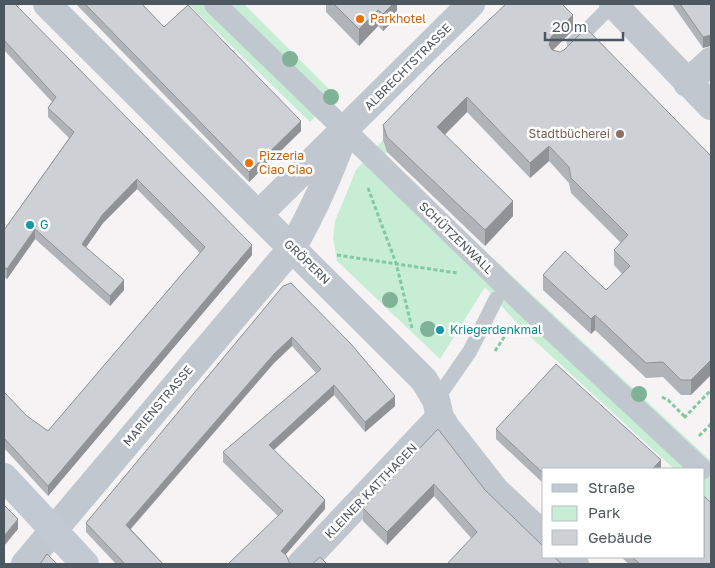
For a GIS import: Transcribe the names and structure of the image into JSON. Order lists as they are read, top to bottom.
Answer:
{
  "streets": {
    "street": [
      "ALBRECHTSTRASSE",
      "SCHÜTZENWALL",
      "GRÖPERN",
      "MARIENSTRASSE",
      "KLEINER KATTHAGEN"
    ]
  },
  "crossings": [
    ["ALBRECHTSTRASSE", "SCHÜTZENWALL"],
    ["ALBRECHTSTRASSE", "GRÖPERN"],
    ["ALBRECHTSTRASSE", "MARIENSTRASSE"],
    ["GRÖPERN", "MARIENSTRASSE"],
    ["GRÖPERN", "KLEINER KATTHAGEN"]
  ],
  "places": [
    "Parkhotel",
    "Stadtbücherei",
    "Pizzeria Ciao Ciao",
    "G",
    "Kriegerdenkmal"
  ],
  "legend": ["Straße", "Park", "Gebäude"],
  "scale_bar": "20 m"
}
